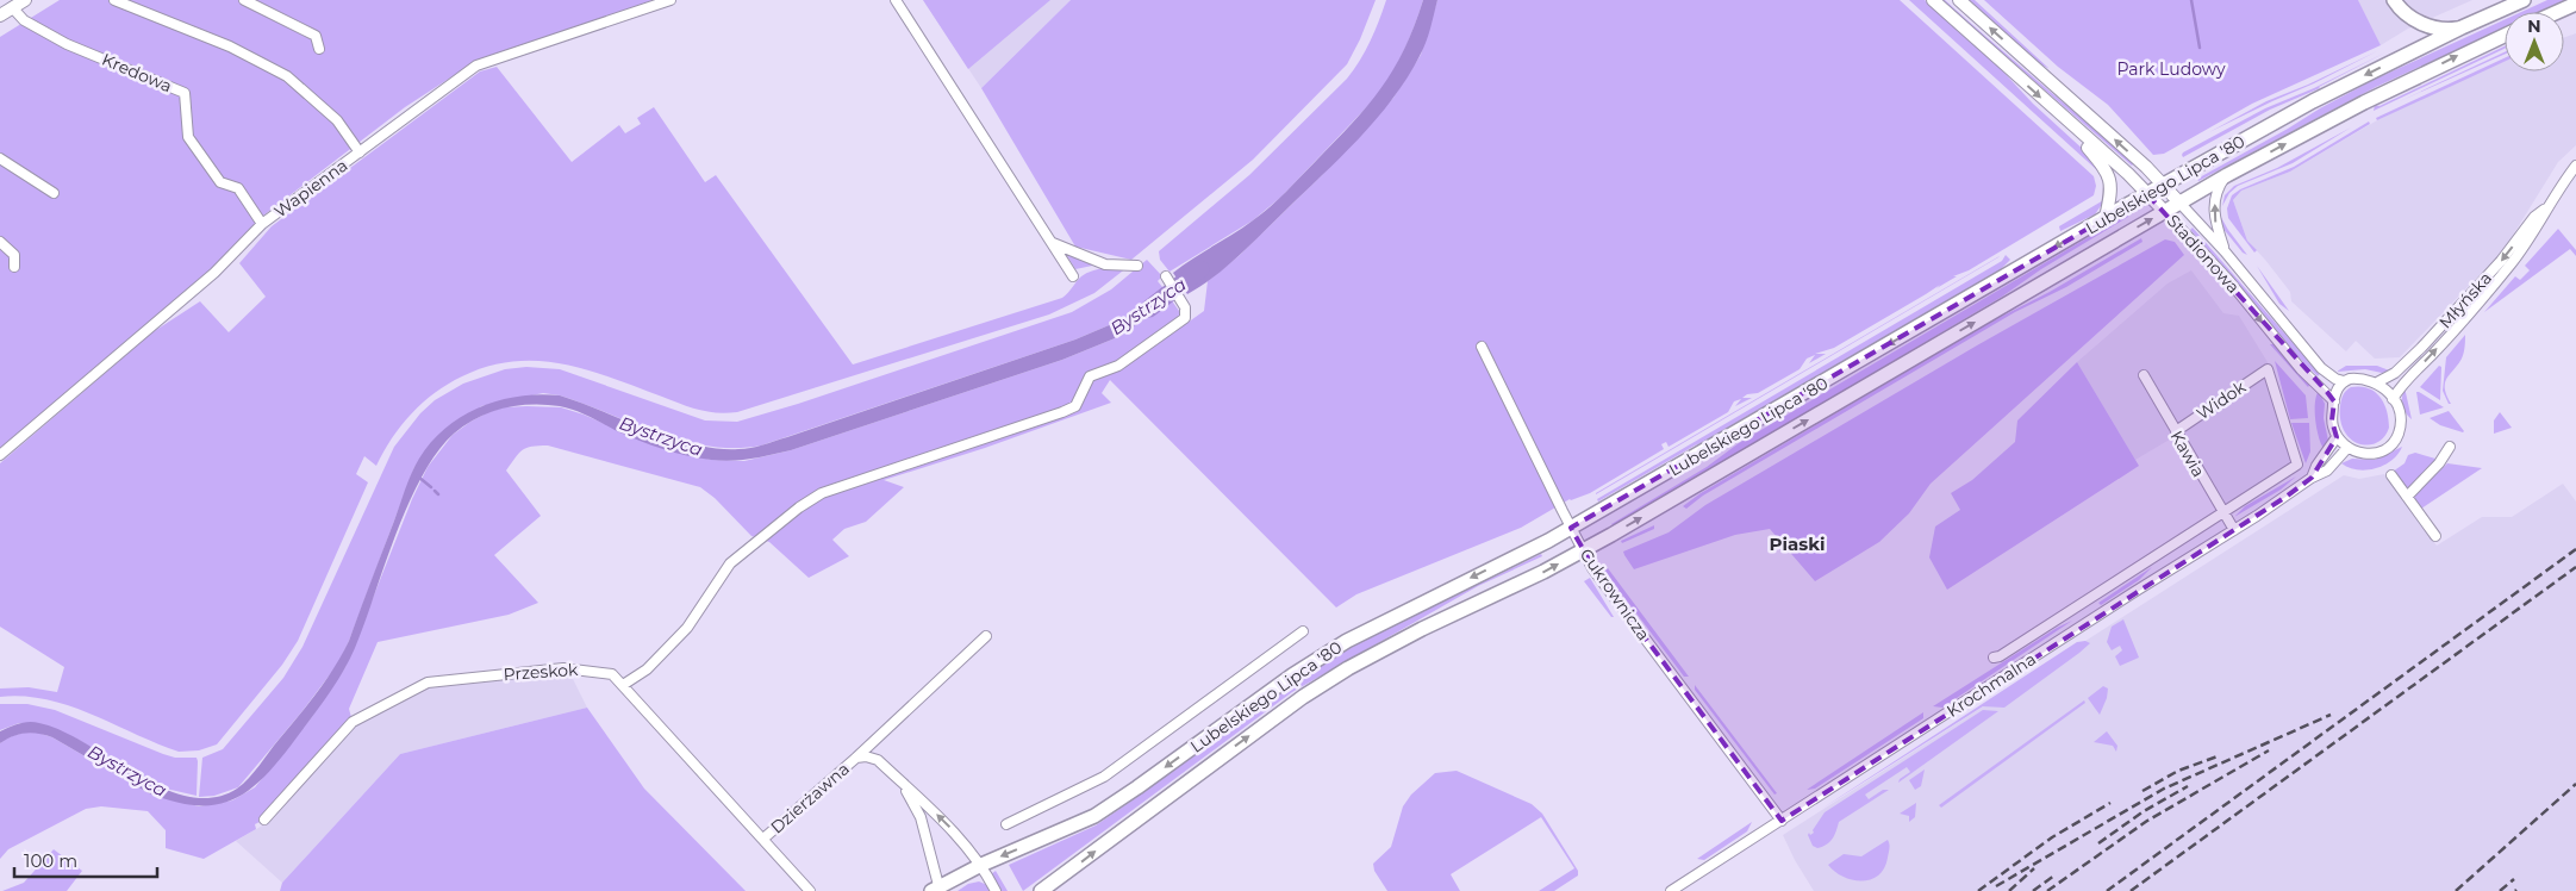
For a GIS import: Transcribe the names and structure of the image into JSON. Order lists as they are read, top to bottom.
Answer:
{
  "streets": {
    "main road": ["Lubelskiego Lipca '80"],
    "street": [
      "Kredowa",
      "Wapienna",
      "Stadionowa",
      "Młyńska",
      "Widok",
      "Kawia",
      "Cukrownicza",
      "Przeskok",
      "Krochmalna",
      "Dzierżawna"
    ]
  },
  "crossings": [
    ["Kredowa", "Wapienna"],
    ["Lubelskiego Lipca '80", "Stadionowa"],
    ["Lubelskiego Lipca '80", "Cukrownicza"],
    ["Stadionowa", "Młyńska"],
    ["Stadionowa", "Krochmalna"],
    ["Młyńska", "Krochmalna"],
    ["Widok", "Kawia"],
    ["Kawia", "Krochmalna"],
    ["Cukrownicza", "Krochmalna"],
    ["Przeskok", "Dzierżawna"]
  ],
  "districts": ["Piaski"],
  "water": ["Bystrzyca"],
  "parks": ["Park Ludowy"],
  "scale_bar": "100 m",
  "north": "top"
}
